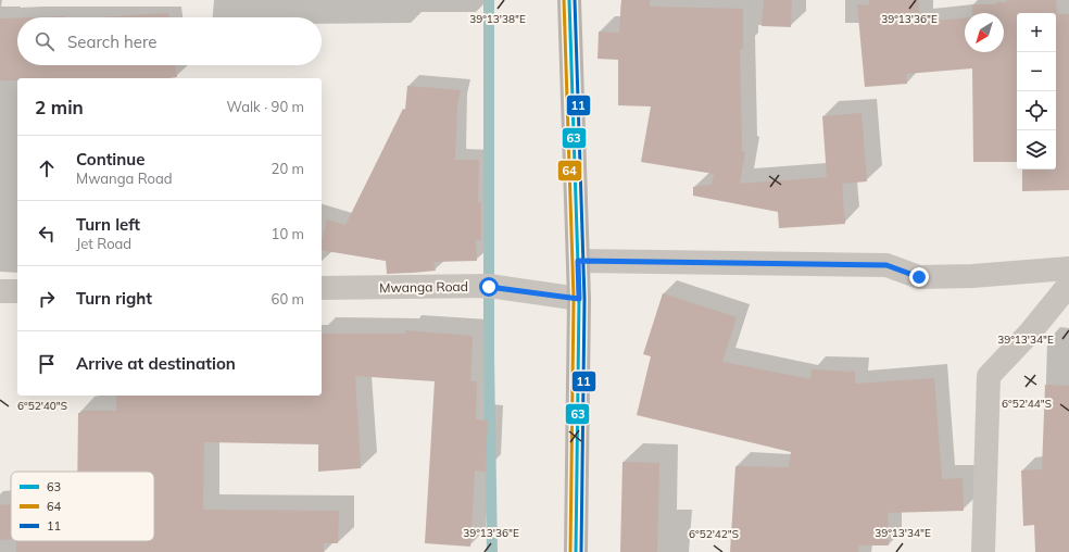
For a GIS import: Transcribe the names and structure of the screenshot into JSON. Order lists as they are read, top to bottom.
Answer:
{
  "streets": {
    "street": ["Mwanga Road"]
  },
  "lines": ["transit line 63", "transit line 64", "transit line 11"],
  "legend": ["63", "64", "11"],
  "north": "bottom left",
  "page": {
    "map_buttons": ["+", "−"],
    "search": "Search here",
    "heading": ["2 min", "Walk · 90 m"],
    "list": [
      ["Continue", "Mwanga Road", "20 m"],
      ["Turn left", "Jet Road", "10 m"],
      ["Turn right", "60 m"],
      "Arrive at destination"
    ]
  },
  "coordinates": [
    "39°13'38\"E",
    "39°13'36\"E",
    "39°13'34\"E",
    "6°52'44\"S",
    "6°52'40\"S",
    "6°52'42\"S"
  ]
}
